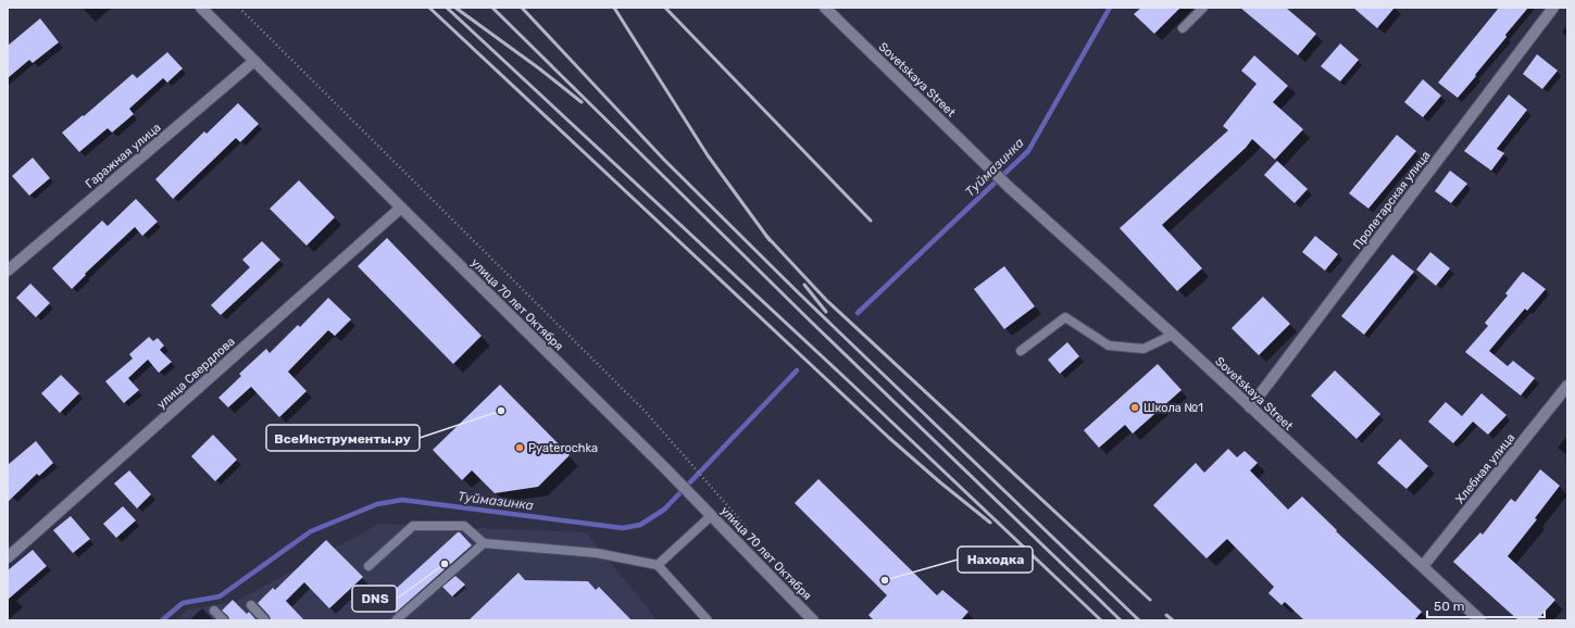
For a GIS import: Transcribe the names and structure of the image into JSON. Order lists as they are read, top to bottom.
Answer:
{
  "streets": {
    "street": [
      "Sovetskaya Street",
      "Гаражная улица",
      "Пролетарская улица",
      "улица 70 лет Октября",
      "улица Свердлова",
      "Хлебная улица"
    ]
  },
  "crossings": [
    ["Sovetskaya Street", "Пролетарская улица"],
    ["Sovetskaya Street", "Хлебная улица"],
    ["Гаражная улица", "улица 70 лет Октября"],
    ["улица 70 лет Октября", "улица Свердлова"]
  ],
  "water": ["Туймазинка"],
  "places": [
    "Школа №1",
    "ВсеИнструменты.ру",
    "Pyaterochka",
    "DNS",
    "Находка"
  ],
  "scale_bar": "50 m"
}
